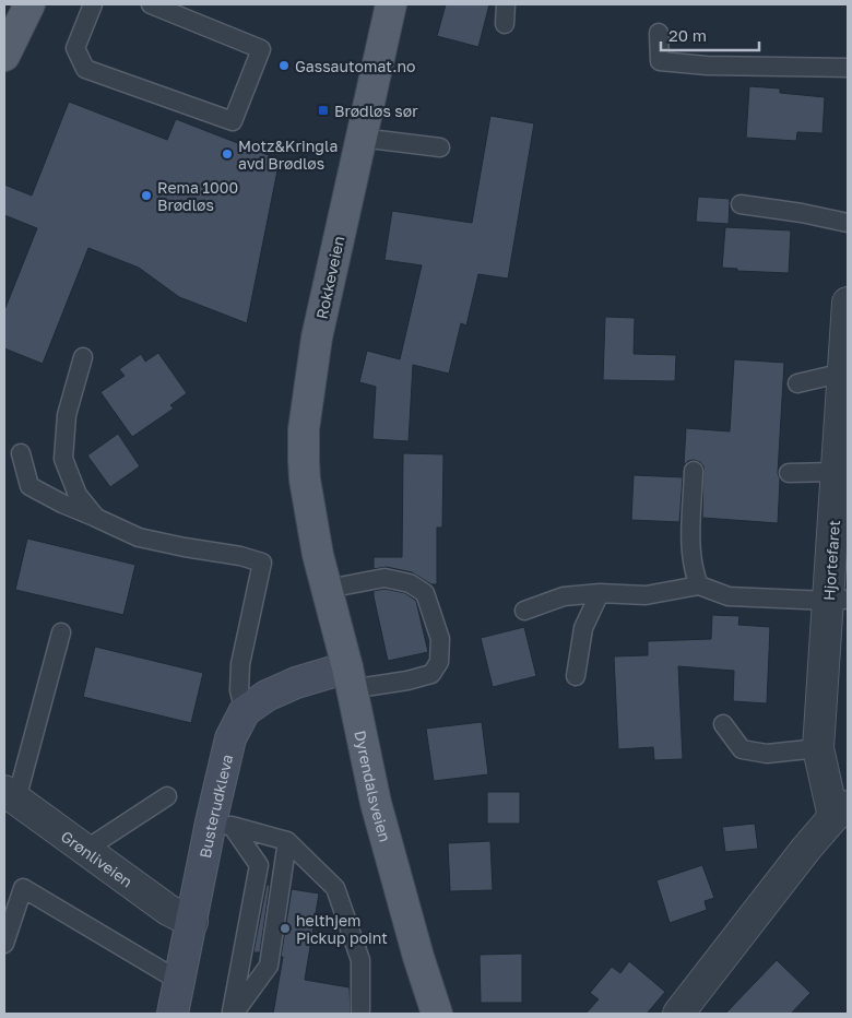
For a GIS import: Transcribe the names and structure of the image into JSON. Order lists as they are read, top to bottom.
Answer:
{
  "streets": {
    "main road": ["Rokkeveien", "Dyrendalsveien"],
    "street": ["Hjortefaret", "Busterudkleva", "Grønliveien"]
  },
  "crossings": [
    ["Rokkeveien", "Dyrendalsveien"],
    ["Dyrendalsveien", "Busterudkleva"],
    ["Busterudkleva", "Grønliveien"]
  ],
  "places": {
    "other": [
      "Gassautomat.no",
      "Motz&Kringla avd Brødløs",
      "Rema 1000 Brødløs",
      "helthjem Pickup point"
    ],
    "transit": ["Brødløs sør"]
  },
  "scale_bar": "20 m"
}
